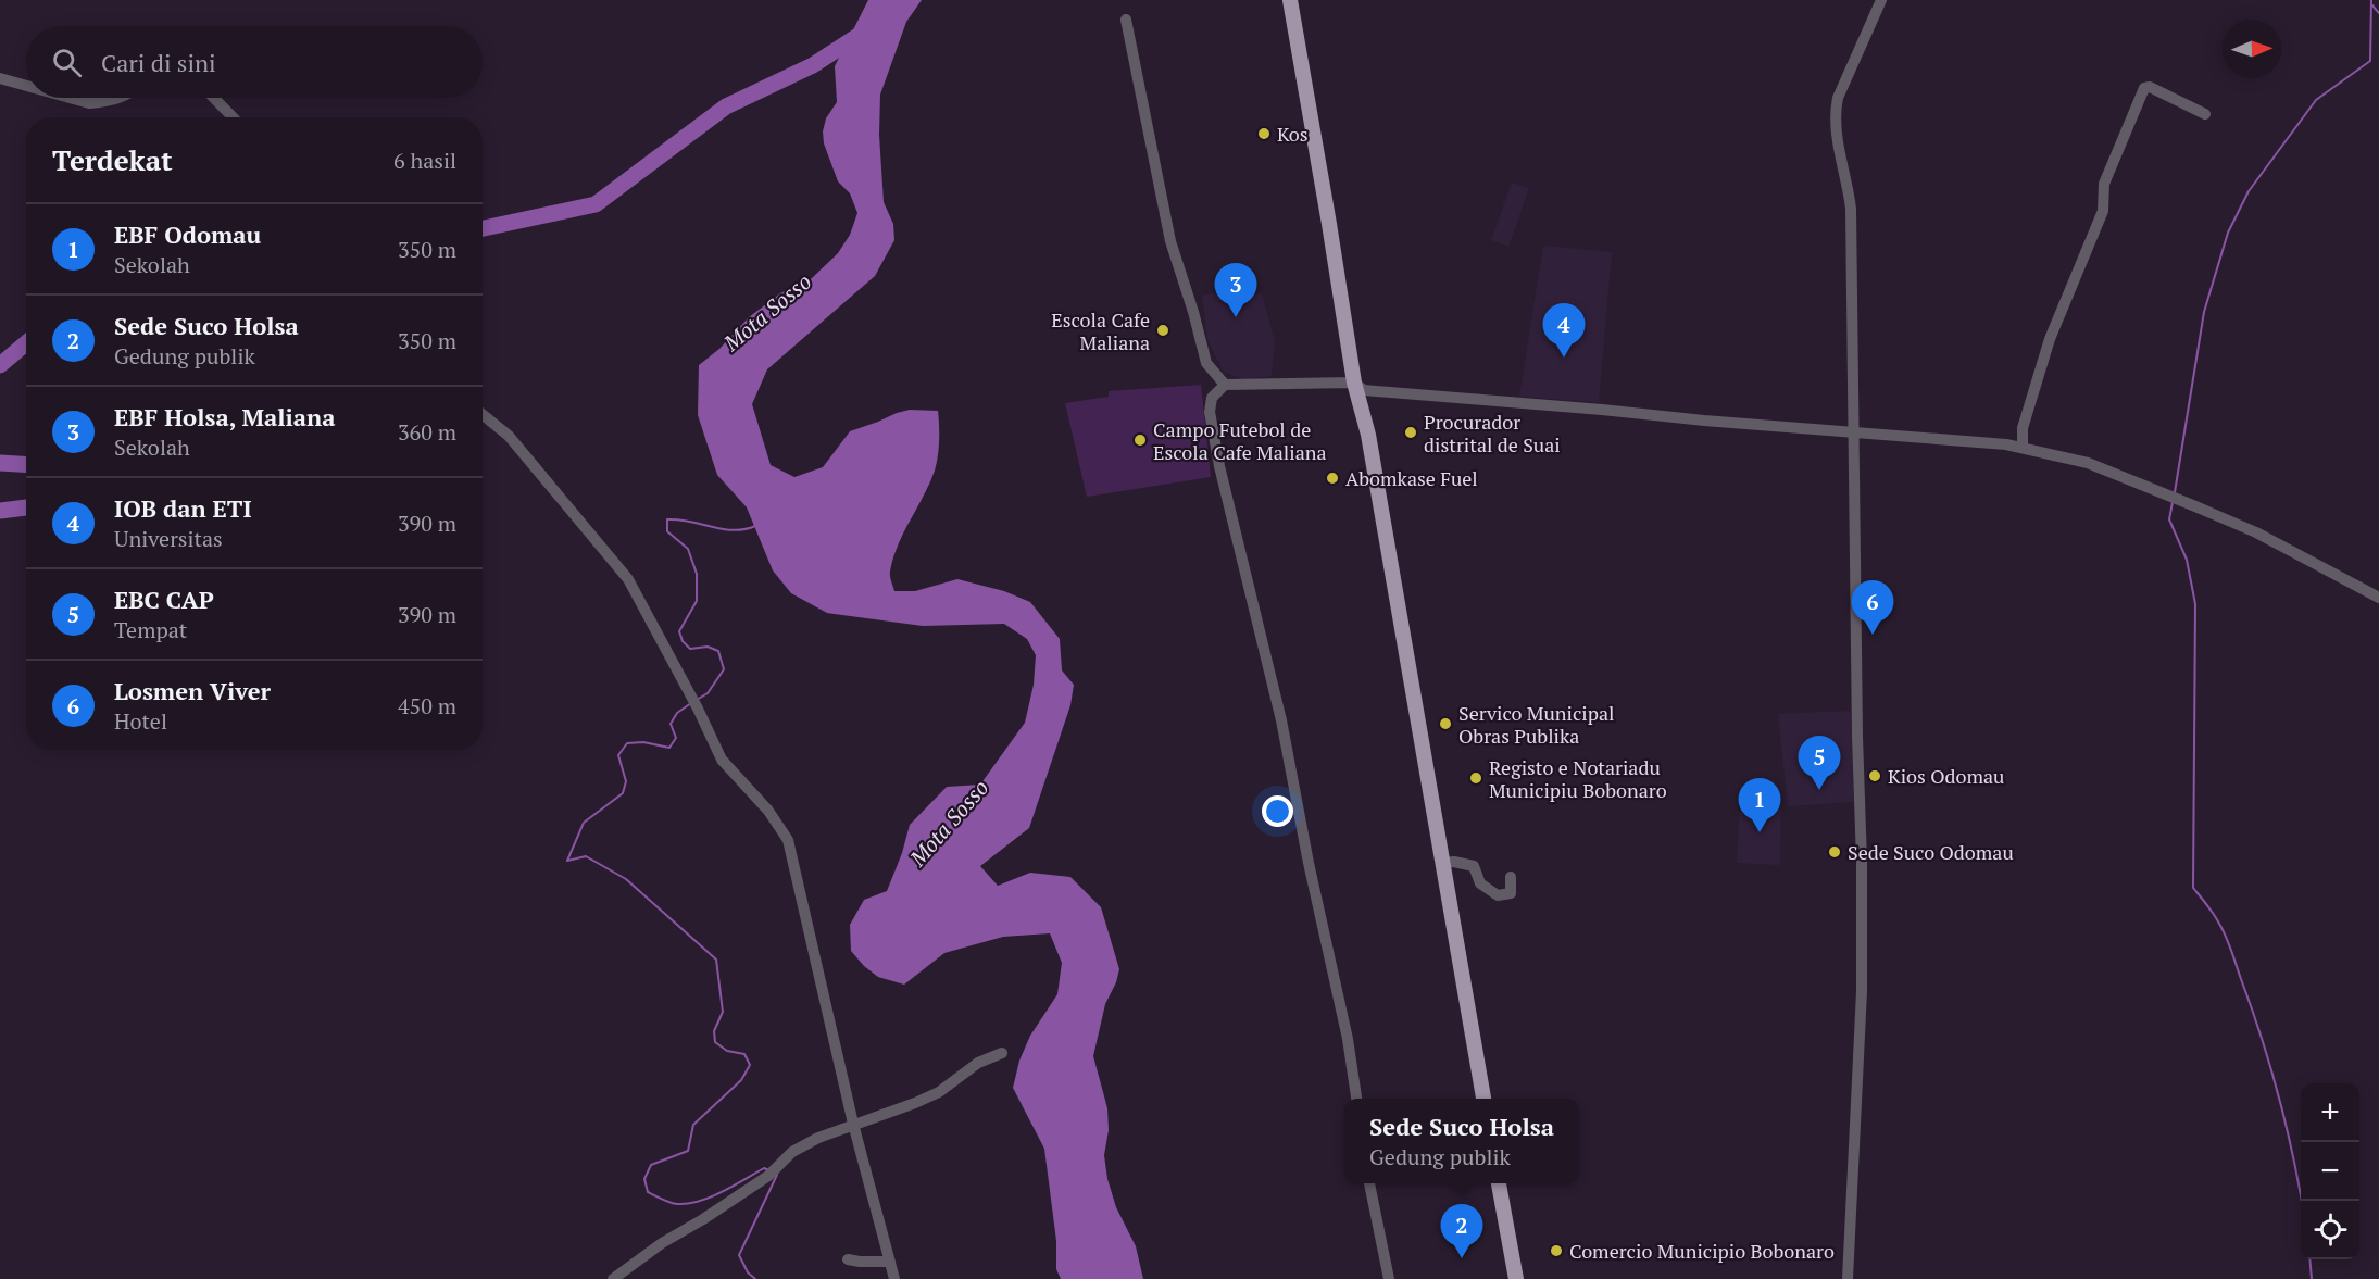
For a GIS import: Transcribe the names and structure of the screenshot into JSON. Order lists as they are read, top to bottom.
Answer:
{
  "water": ["Mota Sosso"],
  "places": [
    "Kos",
    "Escola Cafe Maliana",
    "Procurador distrital de Suai",
    "Campo Futebol de Escola Cafe Maliana",
    "Abomkase Fuel",
    "Servico Municipal Obras Publika",
    "Kios Odomau",
    "Registo e Notariadu Municipiu Bobonaro",
    "Sede Suco Odomau",
    "Comercio Municipio Bobonaro"
  ],
  "north": "right",
  "page": {
    "search": "Cari di sini",
    "heading": ["Terdekat", "6 hasil"],
    "list": [
      {
        "mark": "1",
        "name": "EBF Odomau",
        "note": "Sekolah",
        "value": "350 m"
      },
      {
        "mark": "2",
        "name": "Sede Suco Holsa",
        "note": "Gedung publik",
        "value": "350 m"
      },
      {
        "mark": "3",
        "name": "EBF Holsa, Maliana",
        "note": "Sekolah",
        "value": "360 m"
      },
      {
        "mark": "4",
        "name": "IOB dan ETI",
        "note": "Universitas",
        "value": "390 m"
      },
      {
        "mark": "5",
        "name": "EBC CAP",
        "note": "Tempat",
        "value": "390 m"
      },
      {
        "mark": "6",
        "name": "Losmen Viver",
        "note": "Hotel",
        "value": "450 m"
      }
    ],
    "pins": [
      "3",
      "4",
      "6",
      "5",
      "1",
      "2"
    ],
    "map_buttons": ["+", "−"],
    "popup": ["Sede Suco Holsa", "Gedung publik"]
  }
}
